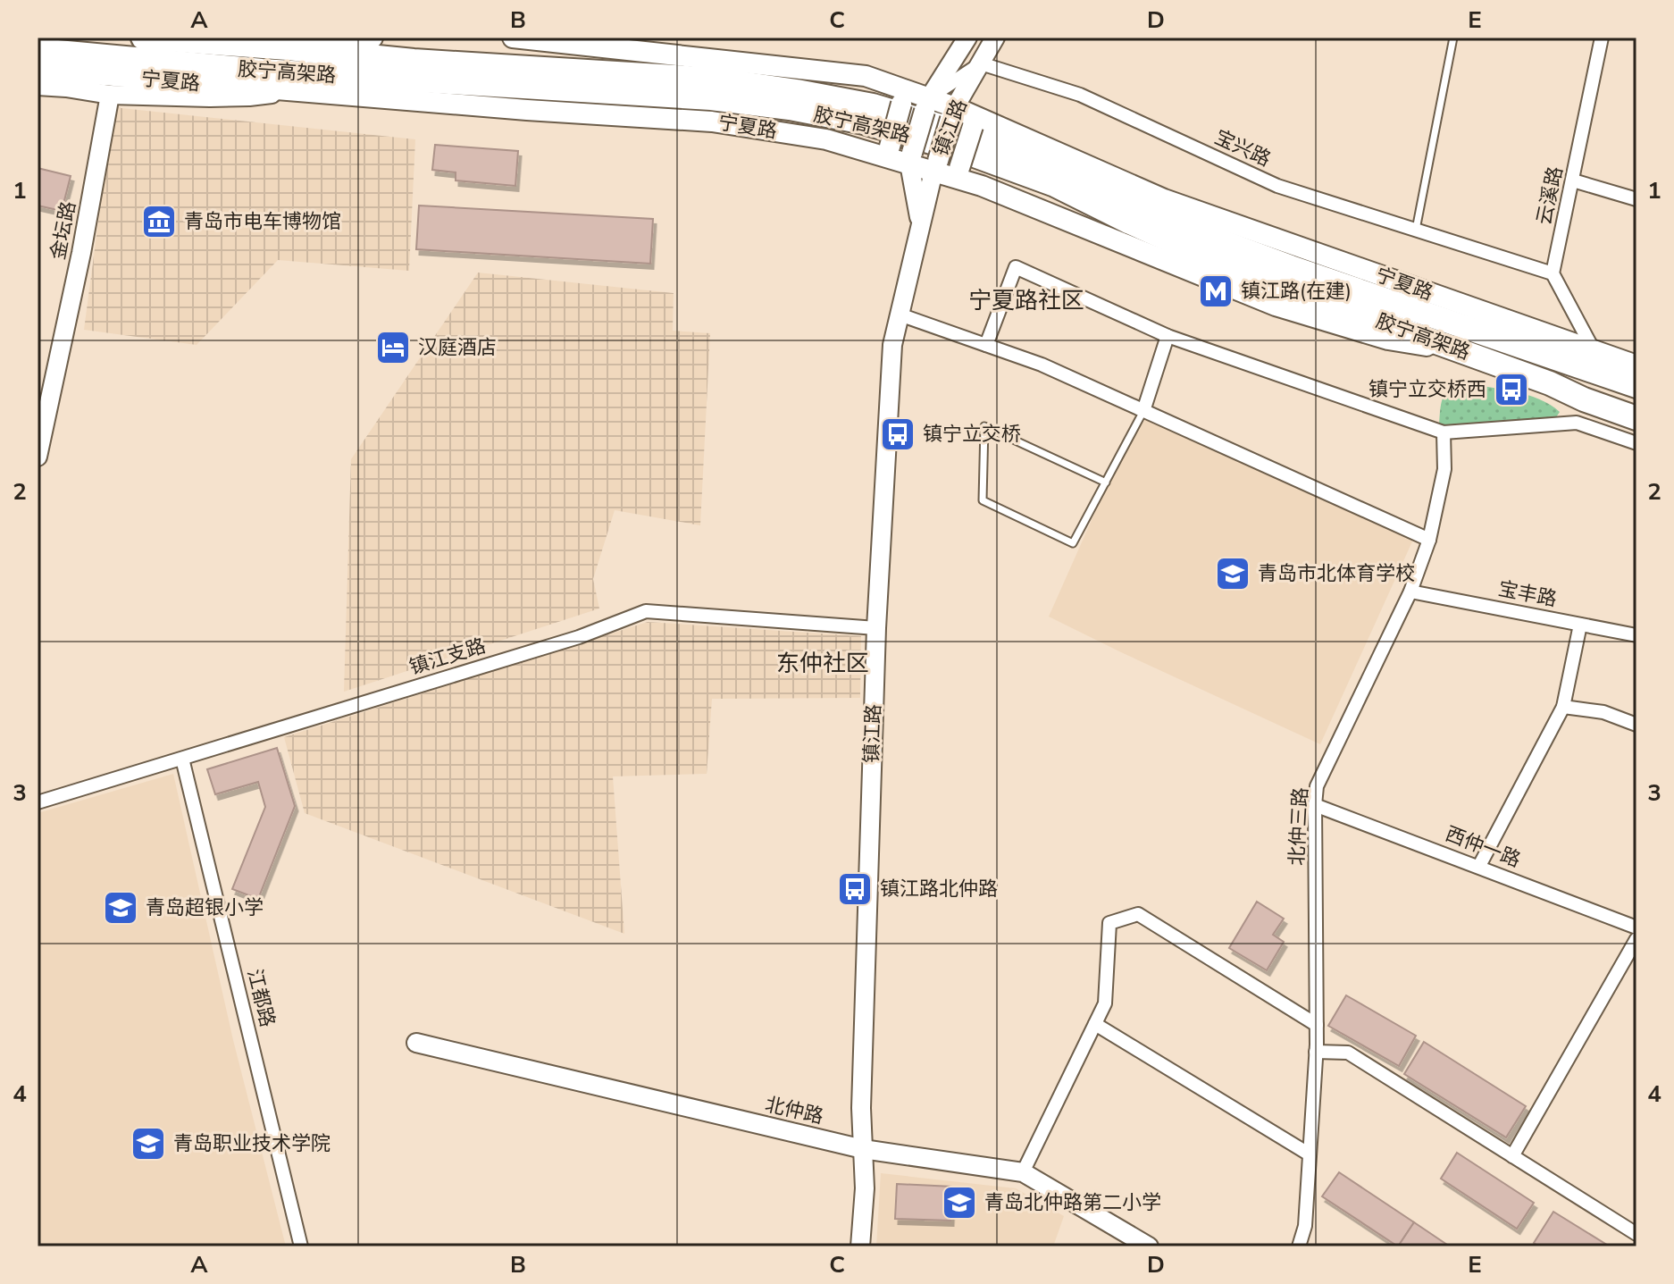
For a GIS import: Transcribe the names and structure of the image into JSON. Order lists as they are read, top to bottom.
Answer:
{
  "streets": {
    "highway": ["胶宁高架路"],
    "main road": ["宁夏路", "镇江路"],
    "street": [
      "宝兴路",
      "云溪路",
      "金坛路",
      "宝丰路",
      "镇江支路",
      "北仲三路",
      "西仲一路",
      "江都路",
      "北仲路"
    ]
  },
  "crossings": [
    ["胶宁高架路", "宁夏路"],
    ["宁夏路", "镇江路"],
    ["镇江路", "宝兴路"],
    ["镇江路", "镇江支路"],
    ["镇江路", "北仲路"],
    ["宝兴路", "云溪路"],
    ["宝丰路", "北仲三路"],
    ["镇江支路", "江都路"],
    ["北仲三路", "西仲一路"]
  ],
  "districts": ["宁夏路社区", "东仲社区"],
  "places": {
    "museum": ["青岛市电车博物馆"],
    "metro station": ["镇江路(在建)"],
    "hotel": ["汉庭酒店"],
    "bus stop": ["镇宁立交桥西", "镇宁立交桥", "镇江路北仲路"],
    "school or university": [
      "青岛市北体育学校",
      "青岛超银小学",
      "青岛职业技术学院",
      "青岛北仲路第二小学"
    ]
  },
  "grid": {
    "columns": [
      "A",
      "B",
      "C",
      "D",
      "E"
    ],
    "rows": [
      "1",
      "2",
      "3",
      "4"
    ]
  }
}
